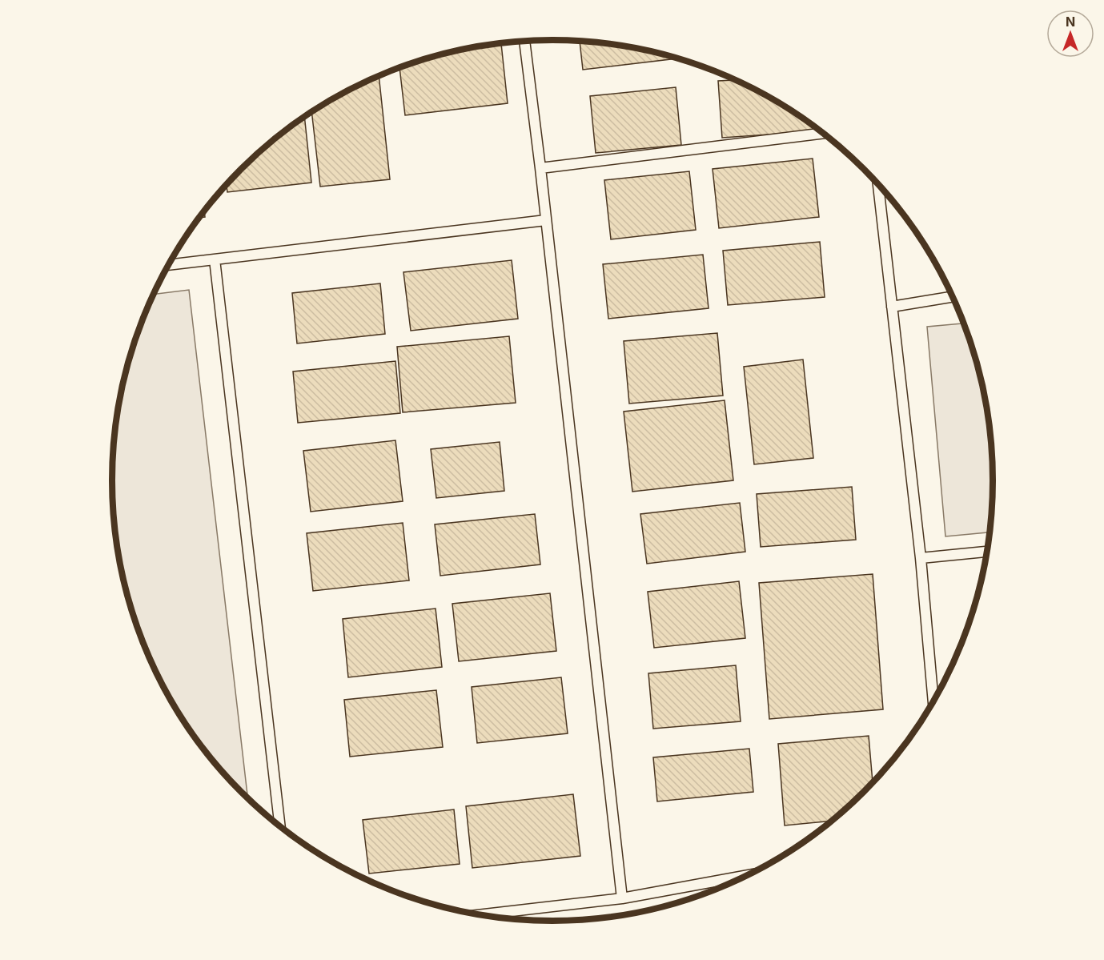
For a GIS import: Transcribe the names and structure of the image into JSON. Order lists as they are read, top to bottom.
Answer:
{
  "north": "top"
}
